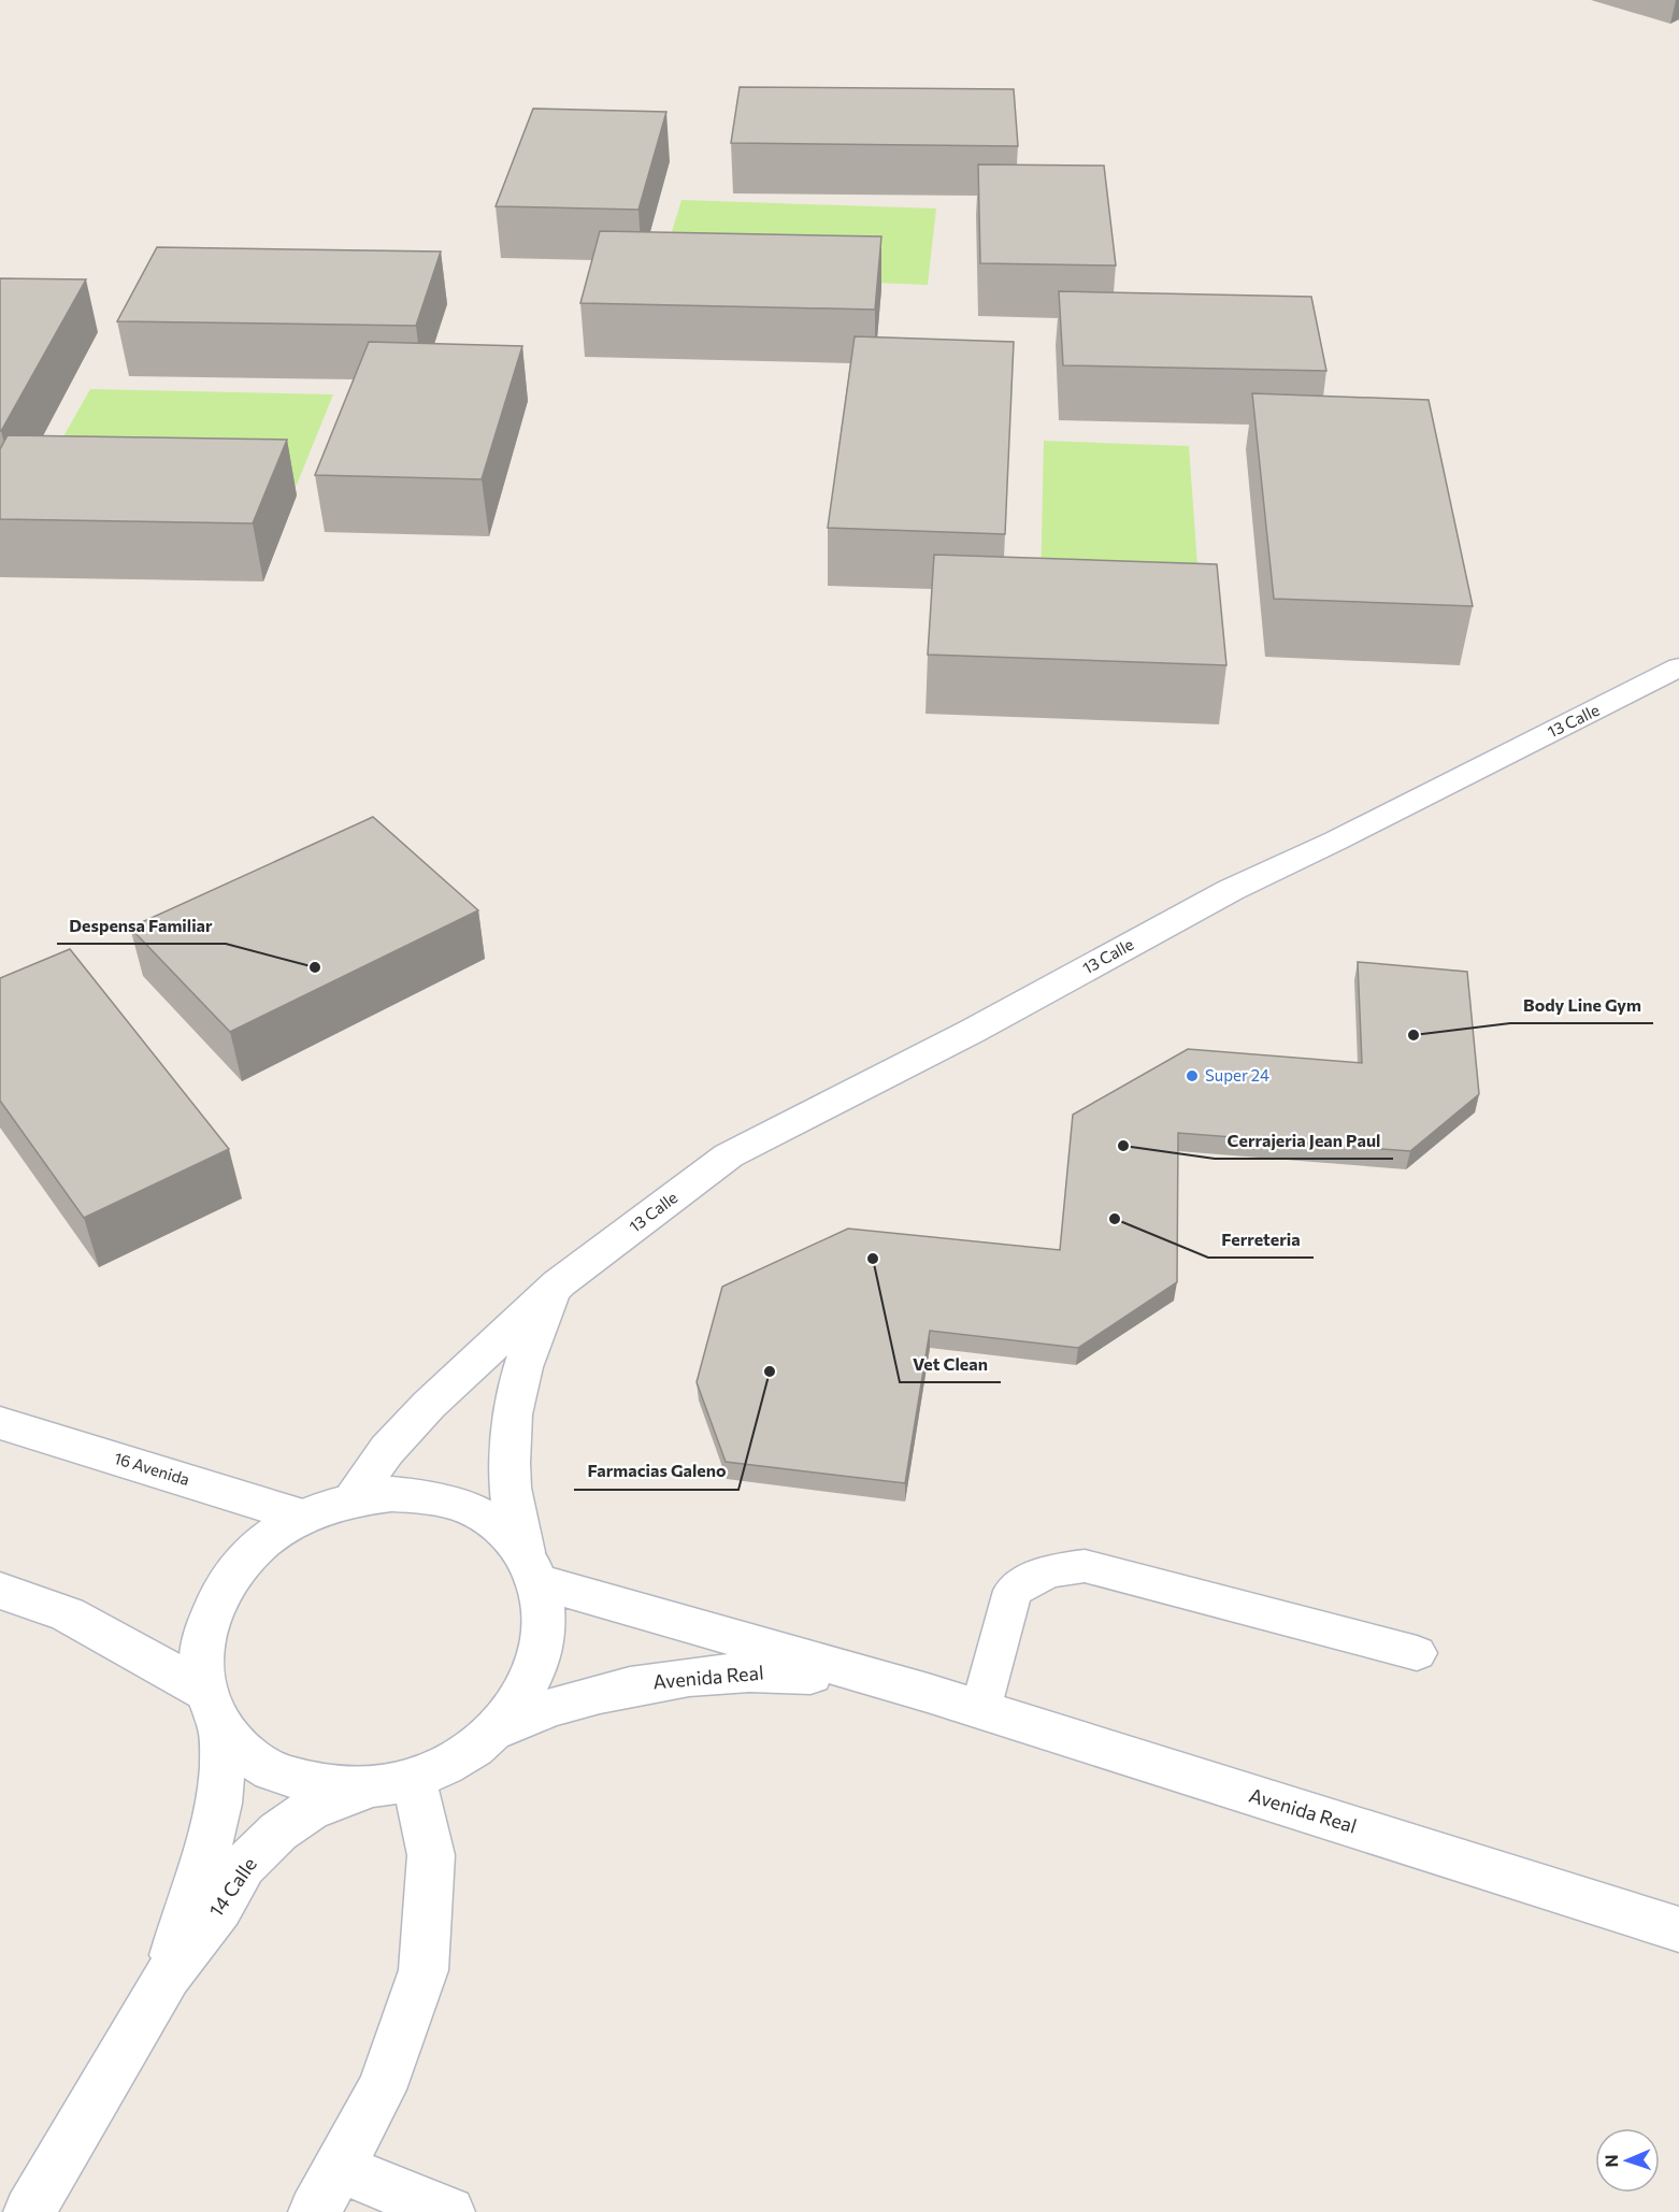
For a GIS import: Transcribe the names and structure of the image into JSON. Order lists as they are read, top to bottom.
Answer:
{
  "streets": {
    "street": [
      "13 Calle",
      "16 Avenida",
      "Avenida Real",
      "14 Calle"
    ]
  },
  "crossings": [
    ["13 Calle", "Avenida Real"],
    ["13 Calle", "14 Calle"],
    ["16 Avenida", "14 Calle"],
    ["Avenida Real", "14 Calle"]
  ],
  "places": [
    "Despensa Familiar",
    "Body Line Gym",
    "Super 24",
    "Cerrajeria Jean Paul",
    "Ferreteria",
    "Vet Clean",
    "Farmacias Galeno"
  ],
  "north": "left"
}
